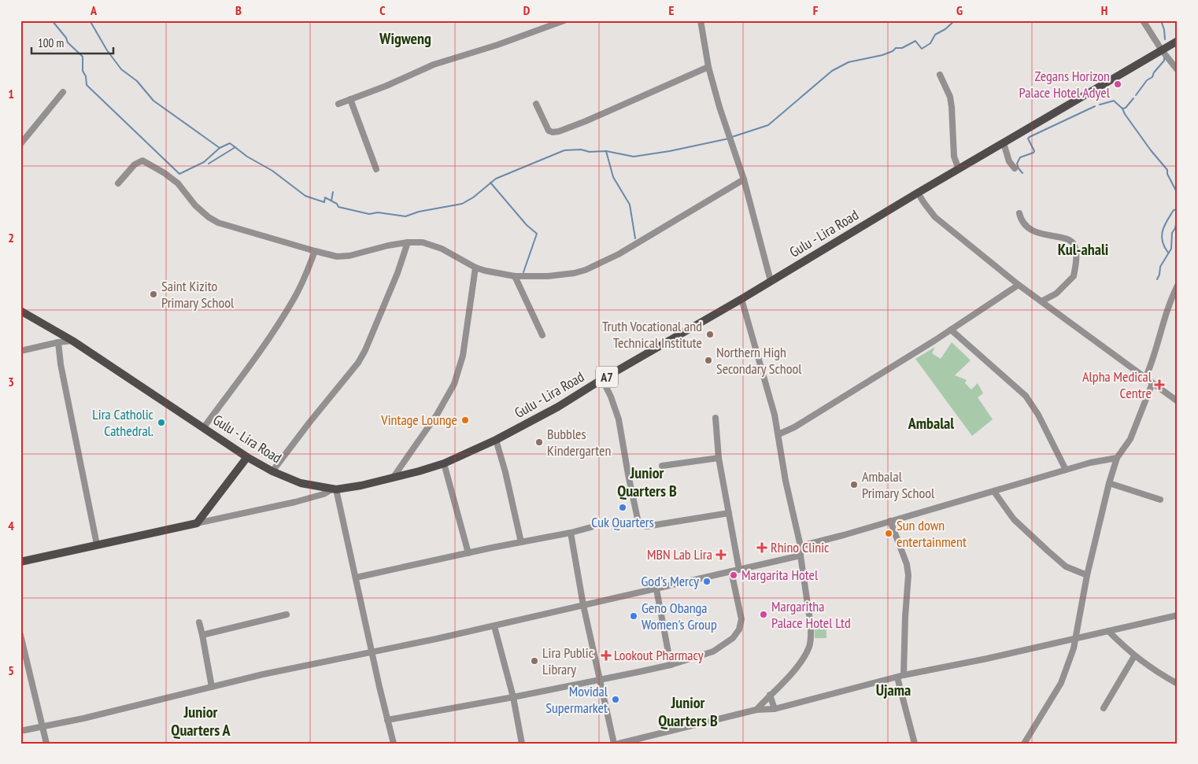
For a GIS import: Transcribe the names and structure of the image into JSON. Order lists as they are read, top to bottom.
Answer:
{
  "streets": {
    "main road": ["Gulu - Lira Road", "A7"]
  },
  "districts": [
    "Wigweng",
    "Kul-ahali",
    "Ambalal",
    "Junior Quarters B",
    "Ujama",
    "Junior Quarters B",
    "Junior Quarters A"
  ],
  "places": {
    "other": [
      "Zegans Horizon Palace Hotel Adyel",
      "Saint Kizito Primary School",
      "Truth Vocational and Technical Institute",
      "Northern High Secondary School",
      "Vintage Lounge",
      "Lira Catholic Cathedral.",
      "Bubbles Kindergarten",
      "Ambalal Primary School",
      "Cuk Quarters",
      "Sun down entertainment",
      "Margarita Hotel",
      "God's Mercy",
      "Margaritha Palace Hotel Ltd",
      "Geno Obanga Women's Group",
      "Lira Public Library",
      "Movidal Supermarket"
    ],
    "health": [
      "Alpha Medical Centre",
      "Rhino Clinic",
      "MBN Lab Lira",
      "Lookout Pharmacy"
    ]
  },
  "scale_bar": "100 m",
  "grid": {
    "columns": [
      "A",
      "B",
      "C",
      "D",
      "E",
      "F",
      "G",
      "H"
    ],
    "rows": [
      "1",
      "2",
      "3",
      "4",
      "5"
    ]
  }
}
